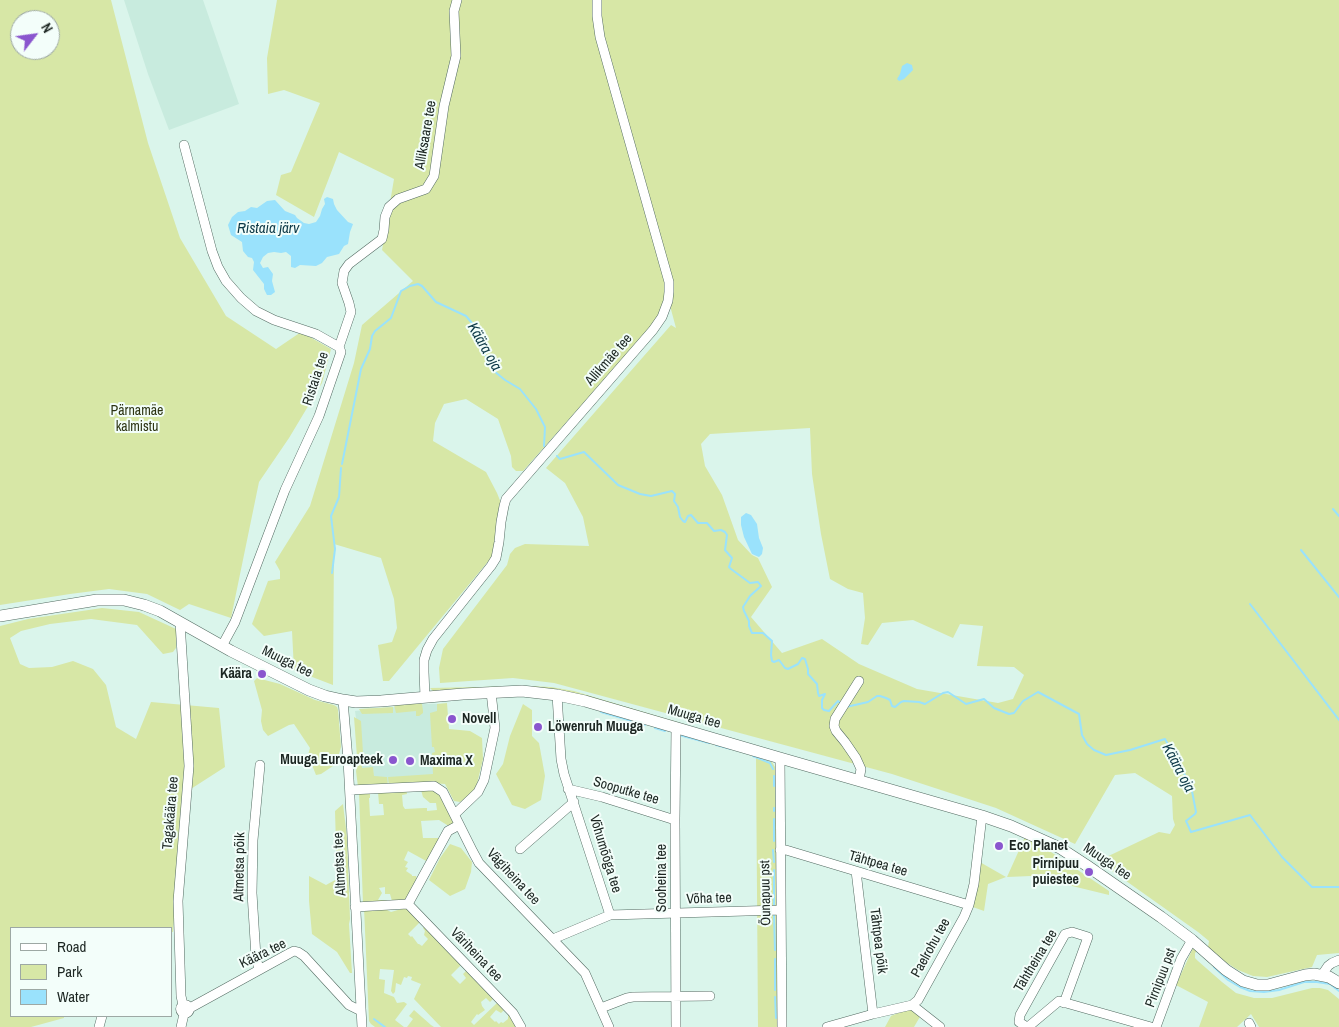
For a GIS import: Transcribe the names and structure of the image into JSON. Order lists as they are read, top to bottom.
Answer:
{
  "streets": {
    "main road": ["Muuga tee"],
    "street": [
      "Alliksaare tee",
      "Allikmäe tee",
      "Ristaia tee",
      "Sooputke tee",
      "Tagakäära tee",
      "Võhumõõga tee",
      "Altmetsa tee",
      "Tähtpea tee",
      "Altmetsa põik",
      "Vägiheina tee",
      "Sooheina tee",
      "Õunapuu pst",
      "Võha tee",
      "Tähtpea põik",
      "Paelrohu tee",
      "Käära tee",
      "Väriheina tee",
      "Tähtheina tee",
      "Pirnipuu pst"
    ]
  },
  "crossings": [
    ["Alliksaare tee", "Ristaia tee"],
    ["Allikmäe tee", "Muuga tee"],
    ["Ristaia tee", "Muuga tee"],
    ["Muuga tee", "Tagakäära tee"],
    ["Muuga tee", "Võhumõõga tee"],
    ["Muuga tee", "Altmetsa tee"],
    ["Muuga tee", "Sooheina tee"],
    ["Muuga tee", "Õunapuu pst"],
    ["Muuga tee", "Paelrohu tee"],
    ["Muuga tee", "Pirnipuu pst"],
    ["Sooputke tee", "Võhumõõga tee"],
    ["Sooputke tee", "Sooheina tee"],
    ["Tagakäära tee", "Käära tee"],
    ["Võhumõõga tee", "Võha tee"],
    ["Altmetsa tee", "Vägiheina tee"],
    ["Altmetsa tee", "Käära tee"],
    ["Tähtpea tee", "Õunapuu pst"],
    ["Tähtpea tee", "Tähtpea põik"],
    ["Tähtpea tee", "Paelrohu tee"],
    ["Altmetsa põik", "Käära tee"],
    ["Vägiheina tee", "Võha tee"],
    ["Sooheina tee", "Võha tee"],
    ["Õunapuu pst", "Võha tee"]
  ],
  "water": ["Ristaia järv", "Käära oja"],
  "parks": ["Pärnamäe kalmistu"],
  "places": [
    "Käära",
    "Novell",
    "Löwenruh Muuga",
    "Muuga Euroapteek",
    "Maxima X",
    "Eco Planet",
    "Pirnipuu puiestee"
  ],
  "legend": ["Road", "Park", "Water"],
  "north": "top right"
}
